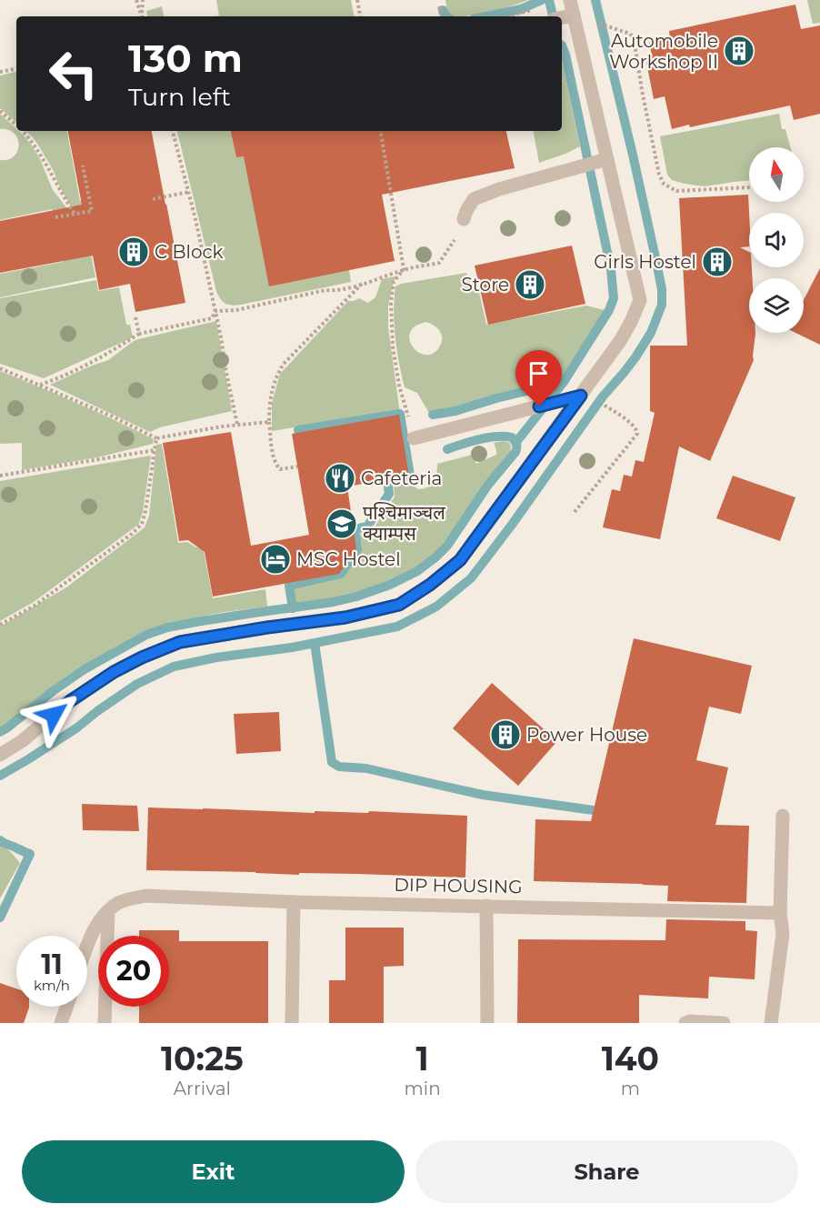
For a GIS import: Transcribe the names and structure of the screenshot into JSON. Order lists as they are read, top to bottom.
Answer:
{
  "streets": {
    "street": ["DIP HOUSING"]
  },
  "places": {
    "building": [
      "Automobile Workshop II",
      "C Block",
      "Girls Hostel",
      "Store",
      "Power House"
    ],
    "restaurant": ["Cafeteria"],
    "school or university": ["पश्‍चिमाञ्‍चल क्याम्पस"],
    "hotel": ["MSC Hostel"]
  },
  "north": "top",
  "page": {
    "turn": ["130 m", "Turn left"],
    "speed": "11 km/h",
    "limit": "20",
    "eta": [
      "10:25",
      "Arrival",
      "1",
      "min",
      "140",
      "m"
    ],
    "buttons": ["Exit", "Share"]
  }
}
